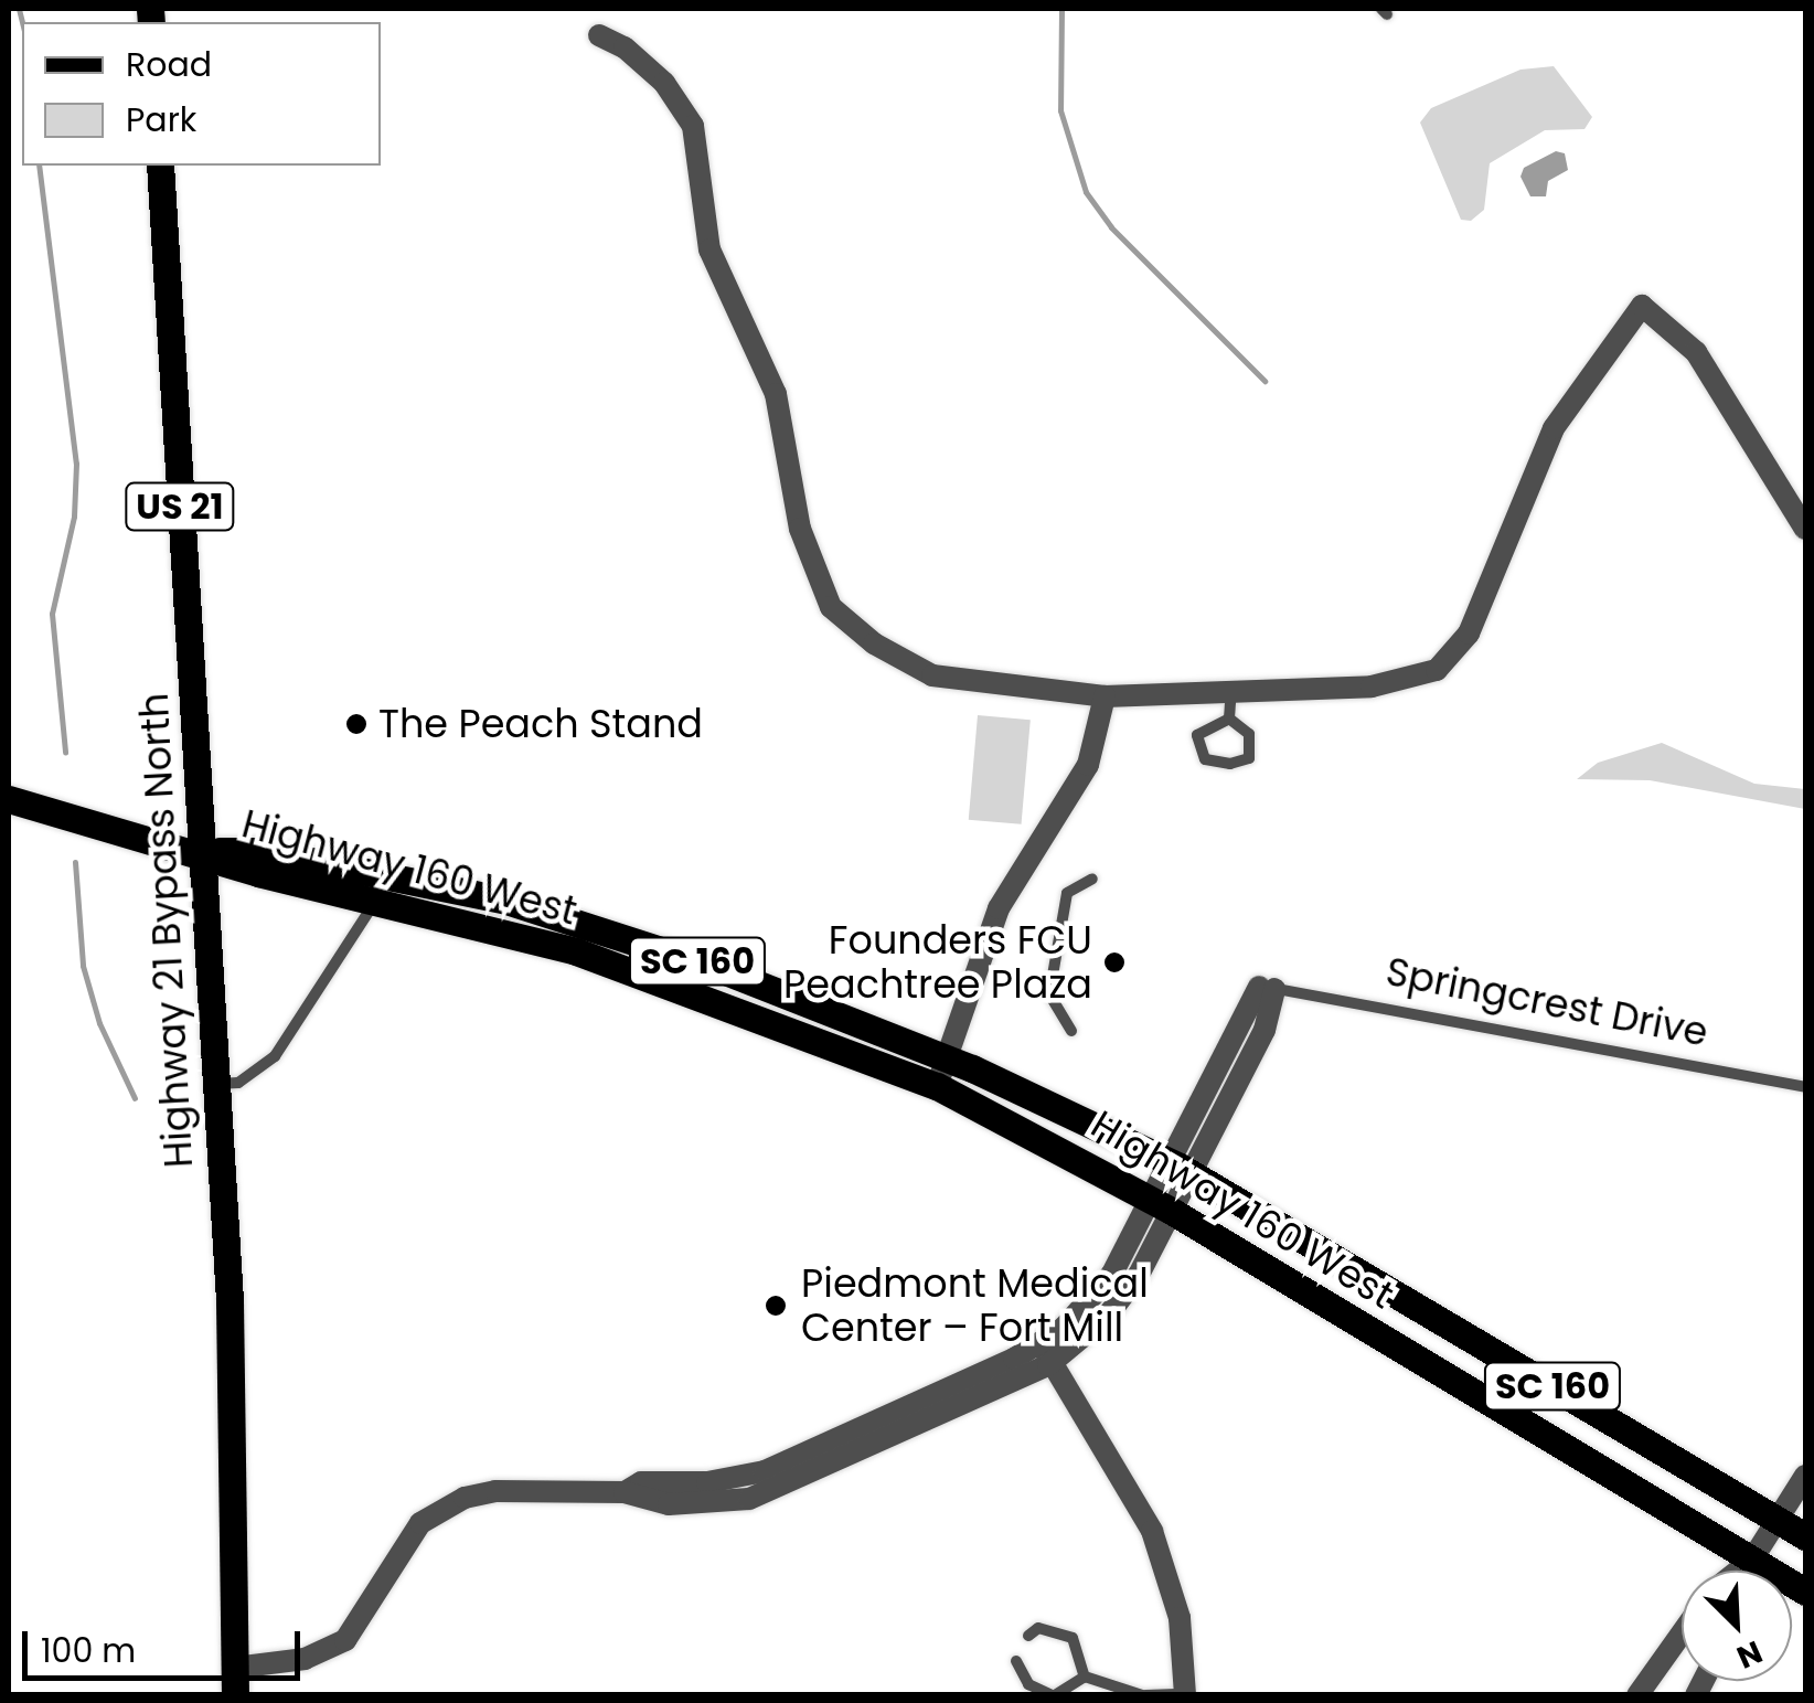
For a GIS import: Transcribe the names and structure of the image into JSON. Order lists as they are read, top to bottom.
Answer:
{
  "streets": {
    "main road": [
      "US 21",
      "Highway 160 West",
      "Highway 21 Bypass North",
      "SC 160"
    ],
    "street": ["Springcrest Drive"]
  },
  "crossings": [
    ["Highway 160 West", "Highway 21 Bypass North"],
    ["Highway 160 West", "SC 160"],
    ["Highway 160 West", "Springcrest Drive"],
    ["Highway 21 Bypass North", "SC 160"]
  ],
  "places": ["The Peach Stand", "Founders FCU Peachtree Plaza", "Piedmont Medical Center – Fort Mill"],
  "legend": ["Road", "Park"],
  "scale_bar": "100 m",
  "north": "bottom right"
}
